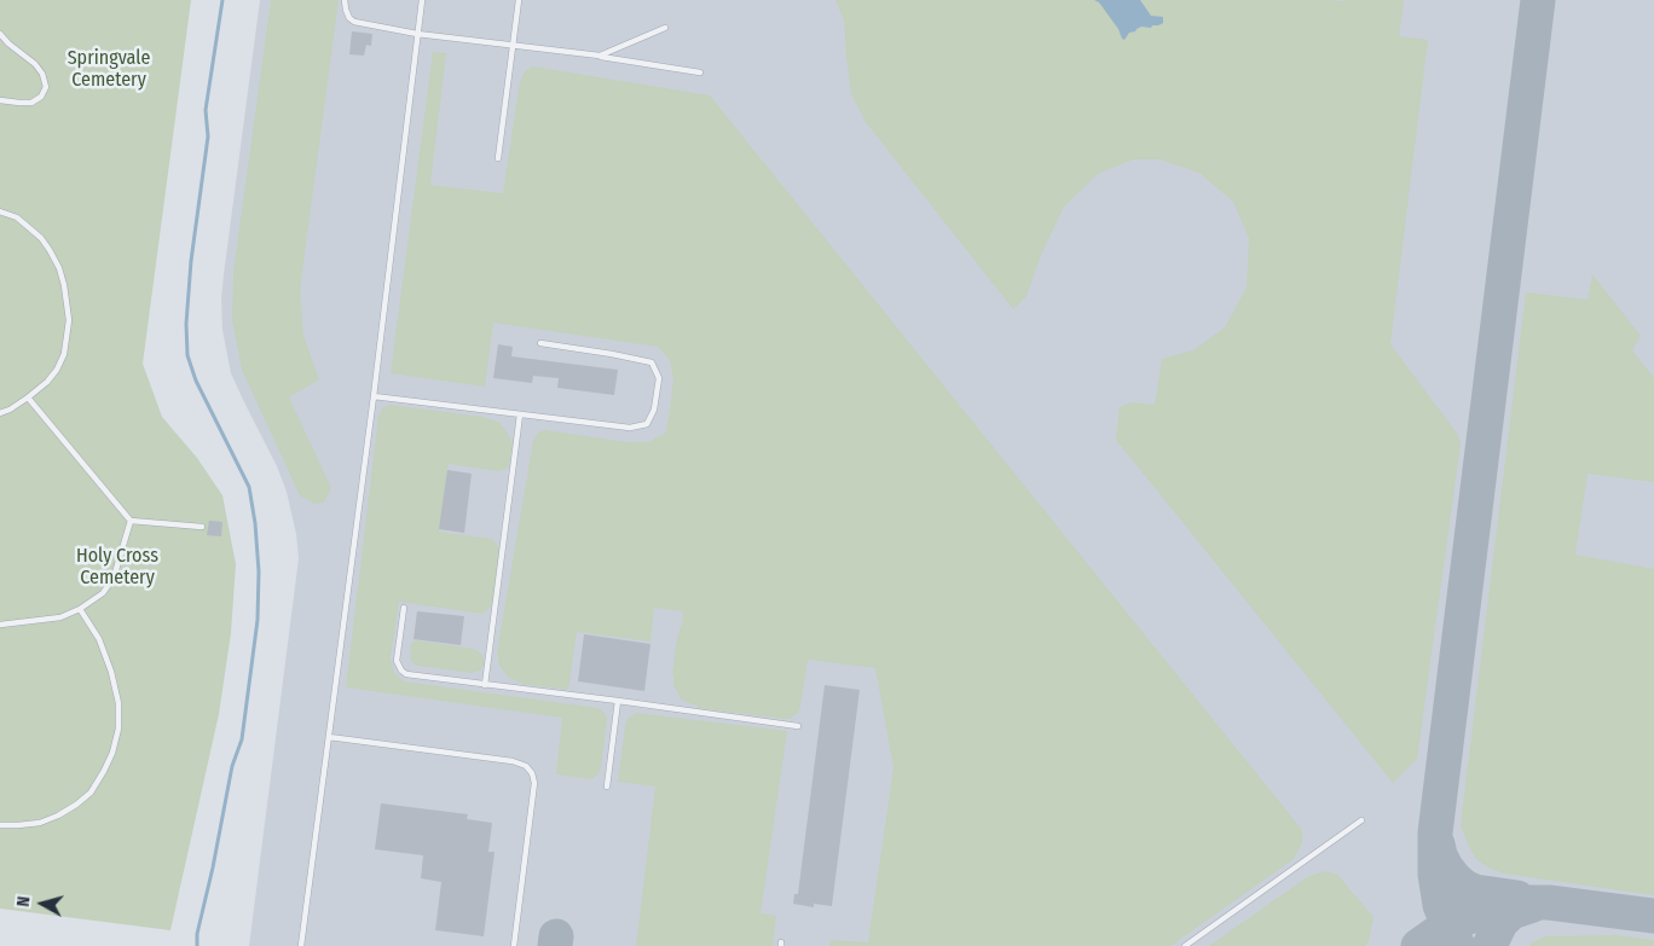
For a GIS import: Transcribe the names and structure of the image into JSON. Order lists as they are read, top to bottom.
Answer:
{
  "parks": ["Springvale Cemetery", "Holy Cross Cemetery"],
  "north": "left"
}
